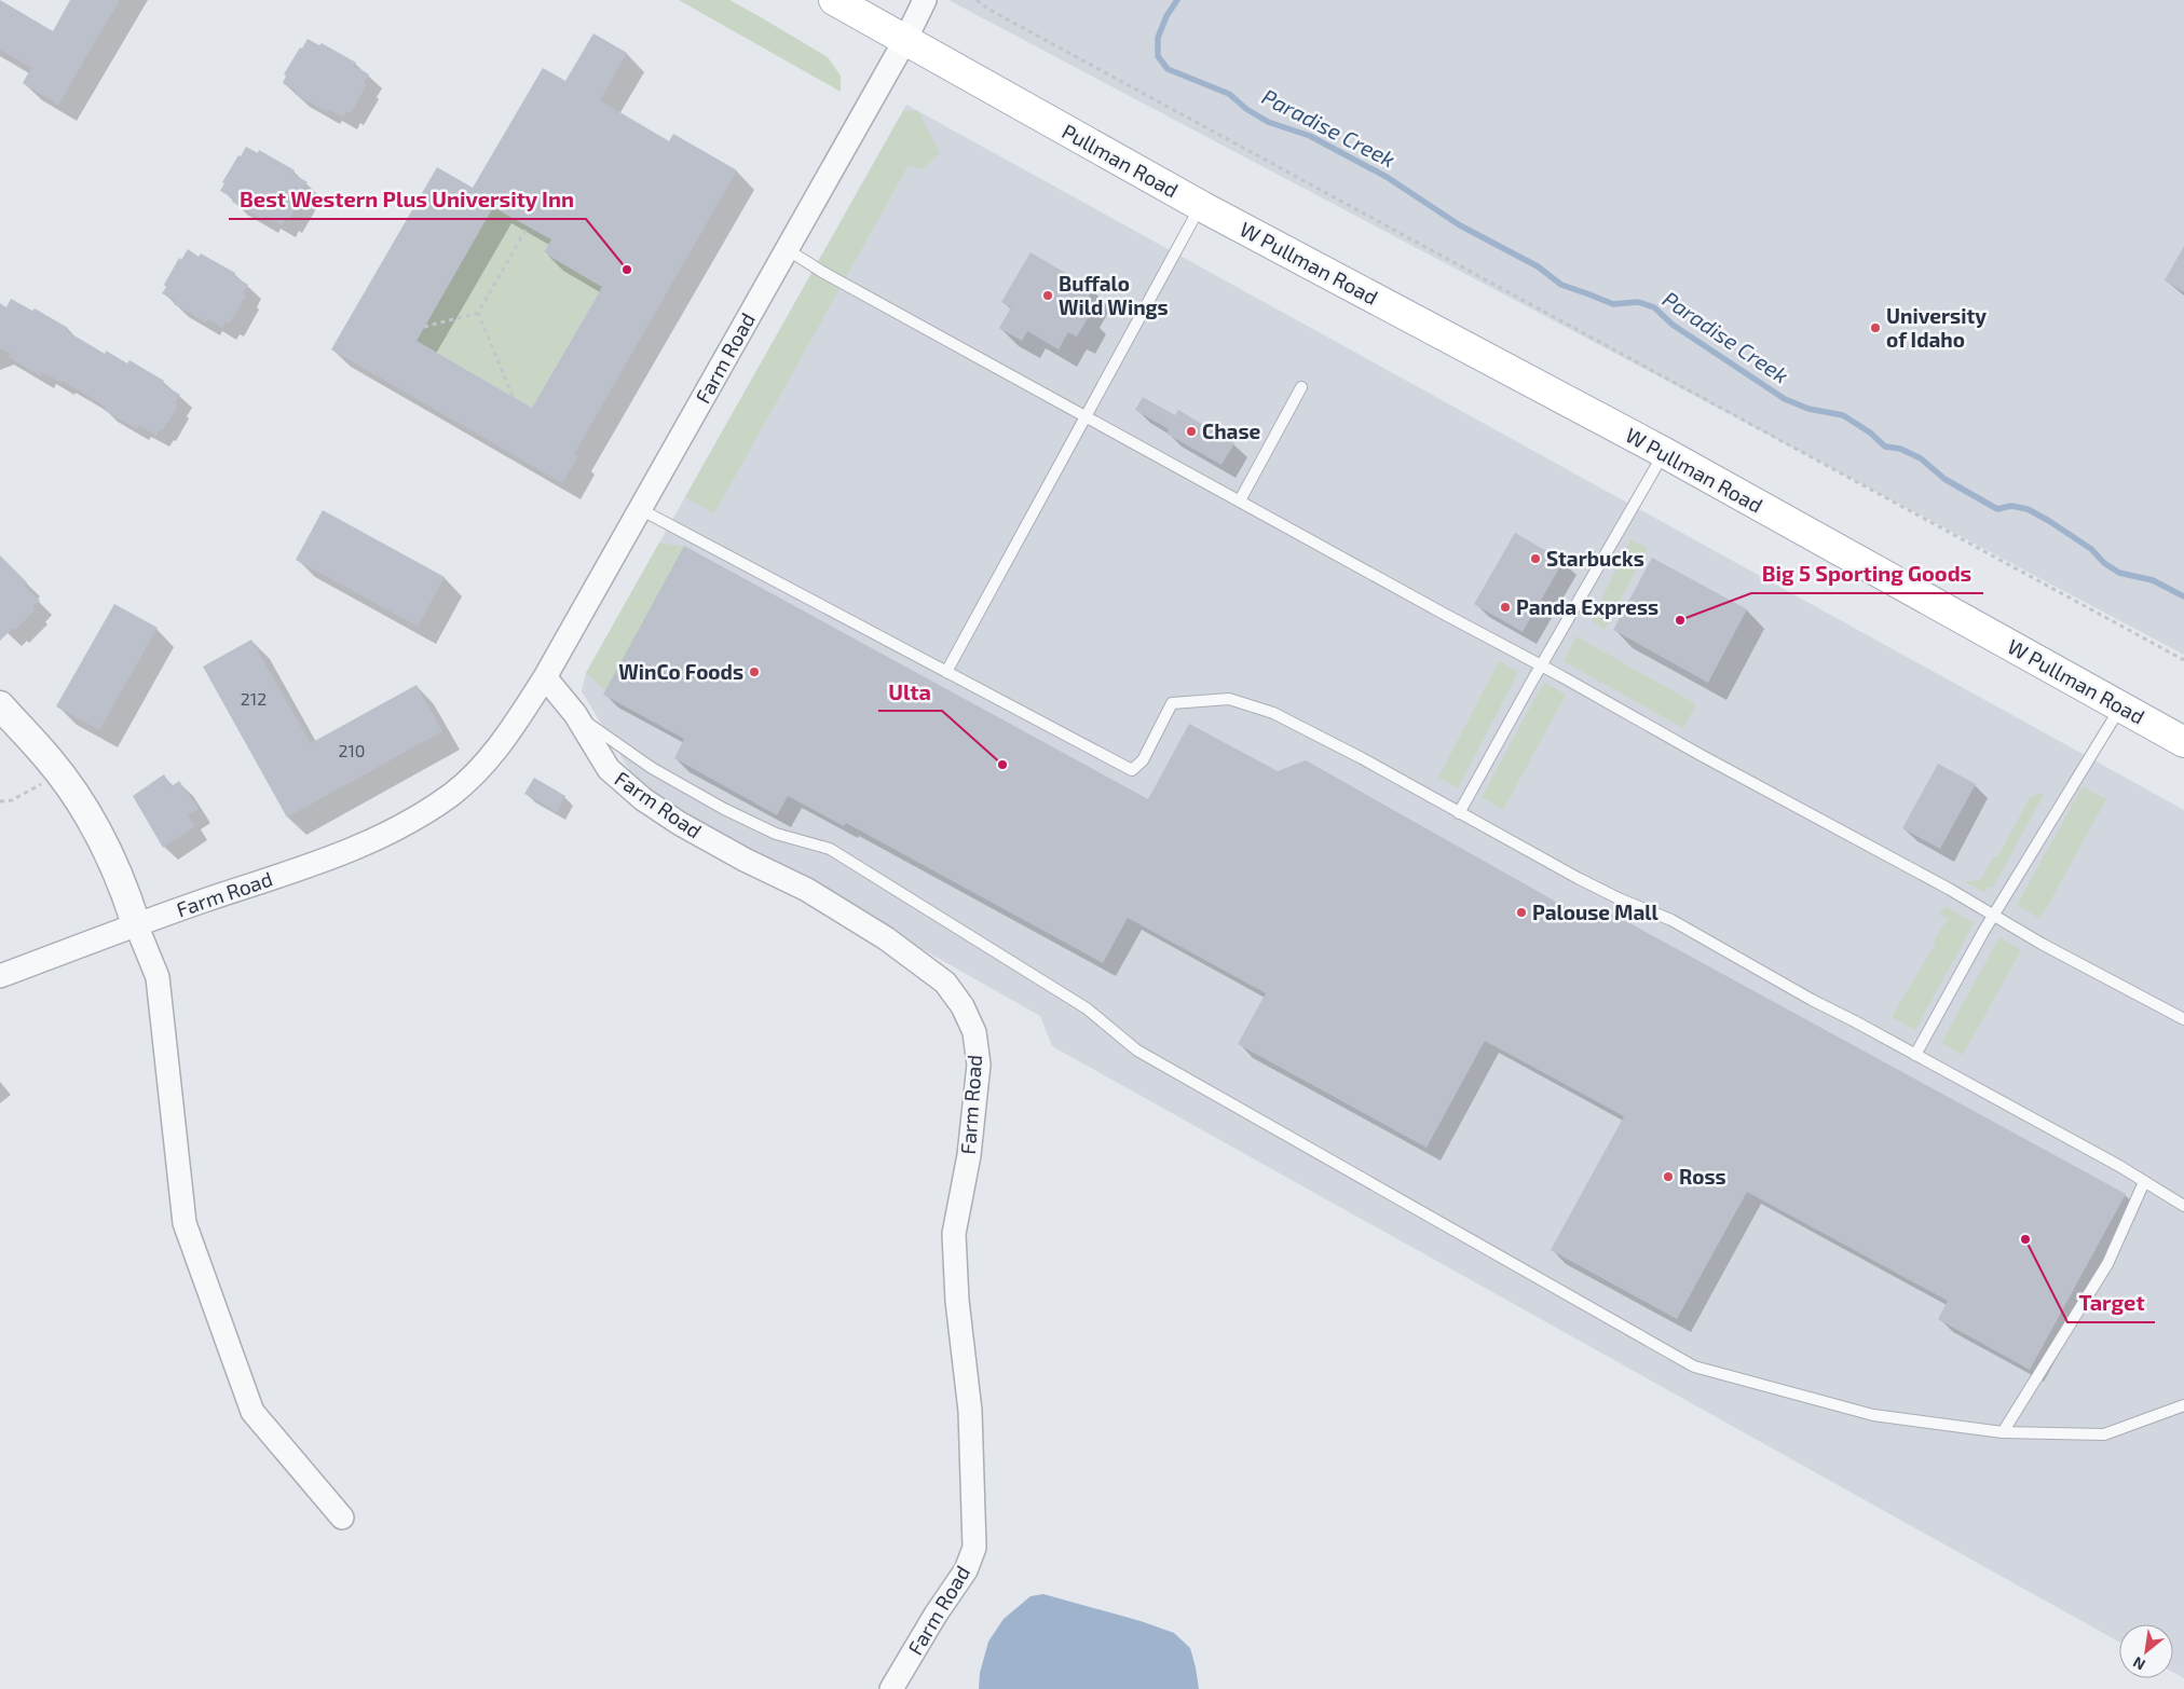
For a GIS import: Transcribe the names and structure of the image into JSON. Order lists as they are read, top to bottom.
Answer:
{
  "streets": {
    "main road": ["Pullman Road", "W Pullman Road"],
    "street": ["Farm Road"]
  },
  "crossings": [
    ["Pullman Road", "W Pullman Road"],
    ["Pullman Road", "Farm Road"]
  ],
  "water": ["Paradise Creek"],
  "places": [
    "Best Western Plus University Inn",
    "Buffalo Wild Wings",
    "University of Idaho",
    "Chase",
    "Starbucks",
    "Panda Express",
    "Big 5 Sporting Goods",
    "WinCo Foods",
    "Ulta",
    "Palouse Mall",
    "Ross",
    "Target"
  ],
  "house_numbers": ["212", "210"],
  "north": "bottom left"
}
